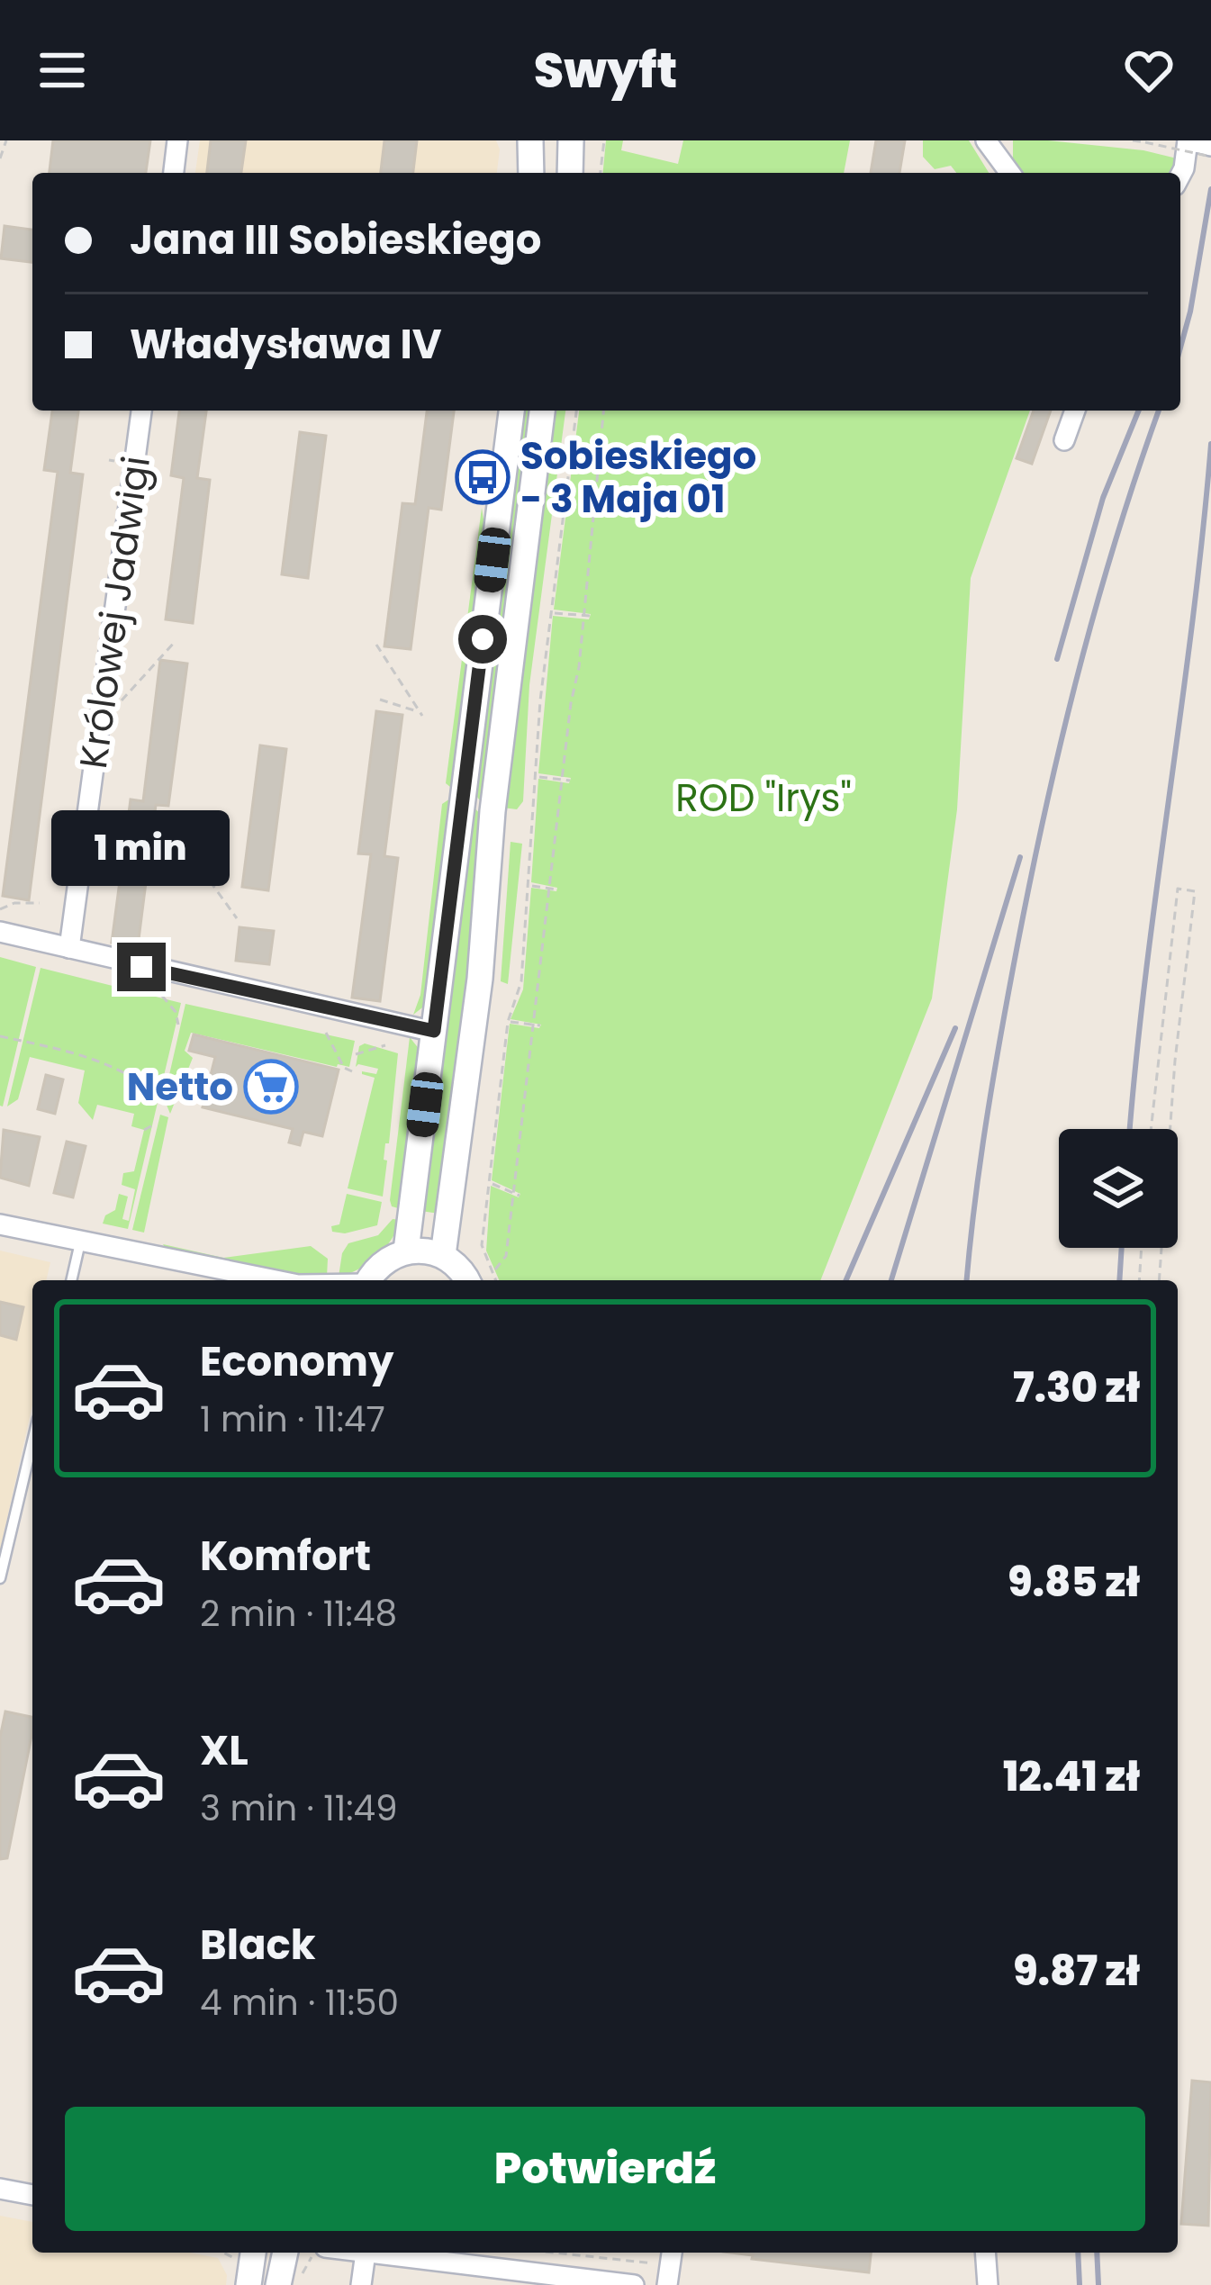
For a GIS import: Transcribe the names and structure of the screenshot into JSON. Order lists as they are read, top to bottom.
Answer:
{
  "streets": {
    "street": ["Królowej Jadwigi"]
  },
  "parks": ["ROD \"Irys\""],
  "places": {
    "bus stop": ["Sobieskiego - 3 Maja 01"],
    "supermarket": ["Netto"]
  },
  "page": {
    "header": "Swyft",
    "banner": ["Jana III Sobieskiego", "Władysława IV"],
    "bubble": "1 min",
    "list": [
      {
        "name": "Economy",
        "note": "1 min · 11:47",
        "value": "7.30 zł"
      },
      {
        "name": "Komfort",
        "note": "2 min · 11:48",
        "value": "9.85 zł"
      },
      {
        "name": "XL",
        "note": "3 min · 11:49",
        "value": "12.41 zł"
      },
      {
        "name": "Black",
        "note": "4 min · 11:50",
        "value": "9.87 zł"
      }
    ],
    "buttons": "Potwierdź"
  }
}
